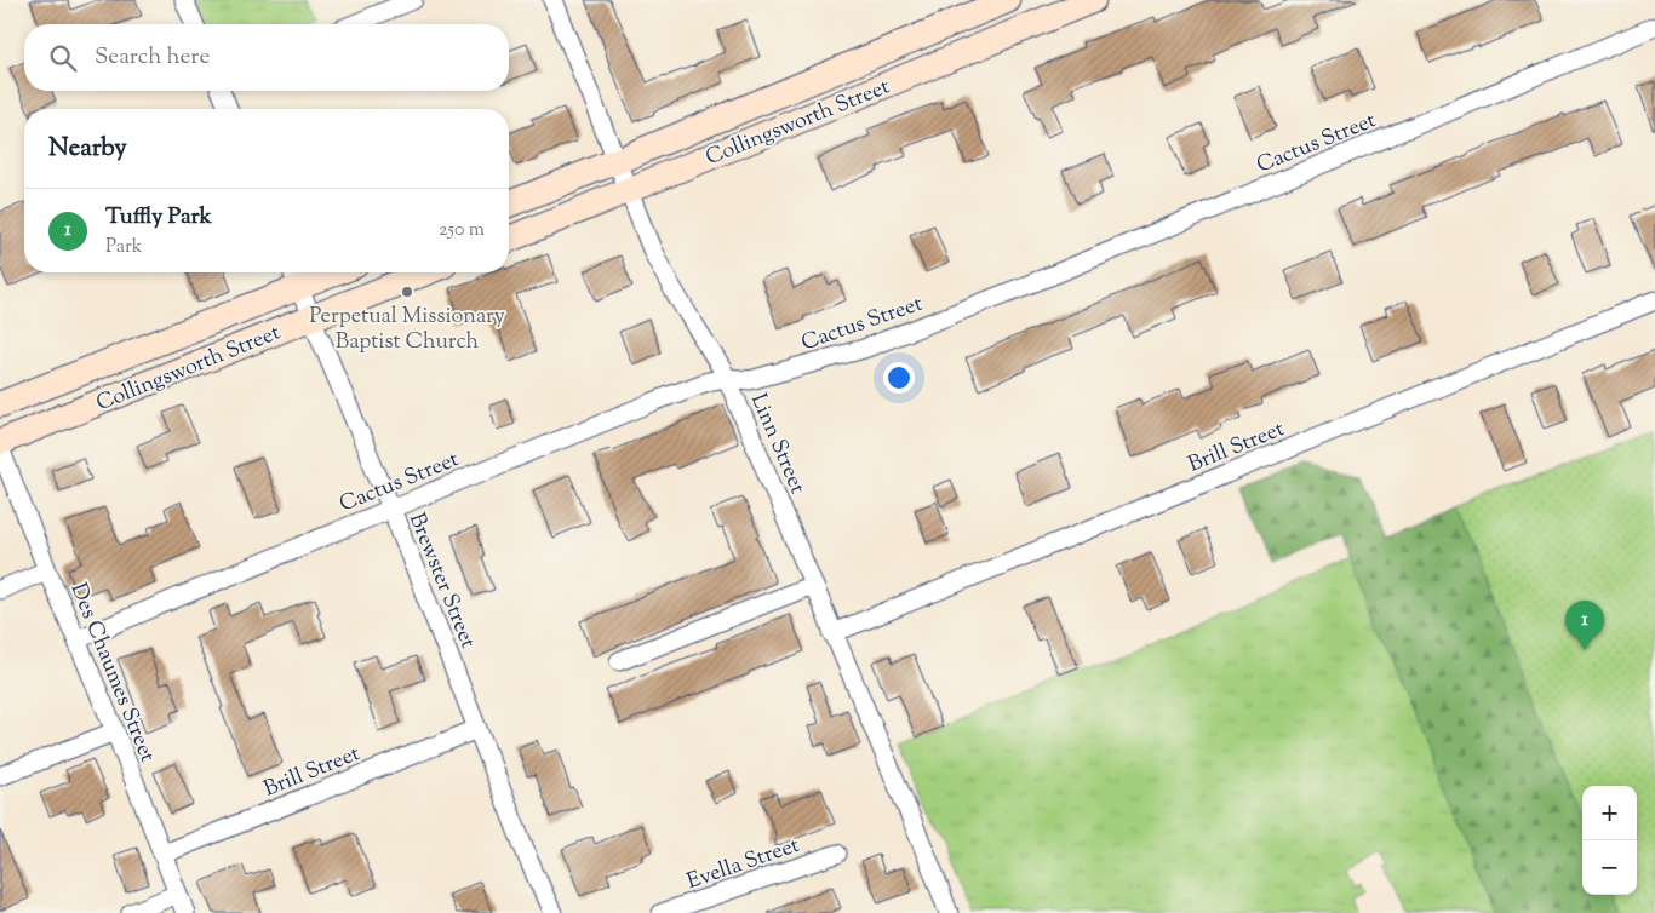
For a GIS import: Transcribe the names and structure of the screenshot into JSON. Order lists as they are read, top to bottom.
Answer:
{
  "streets": {
    "main road": ["Collingsworth Street"],
    "street": [
      "Cactus Street",
      "Linn Street",
      "Brill Street",
      "Brewster Street",
      "Des Chaumes Street",
      "Evella Street"
    ]
  },
  "crossings": [
    ["Collingsworth Street", "Linn Street"],
    ["Collingsworth Street", "Brewster Street"],
    ["Cactus Street", "Linn Street"],
    ["Cactus Street", "Brewster Street"],
    ["Cactus Street", "Des Chaumes Street"],
    ["Linn Street", "Brill Street"],
    ["Brill Street", "Brewster Street"],
    ["Brill Street", "Des Chaumes Street"]
  ],
  "places": ["Perpetual Missionary Baptist Church"],
  "page": {
    "search": "Search here",
    "heading": "Nearby",
    "list": [
      {
        "mark": "1",
        "name": "Tuffly Park",
        "note": "Park",
        "value": "250 m"
      }
    ],
    "pins": "1",
    "map_buttons": ["+", "−"]
  }
}
